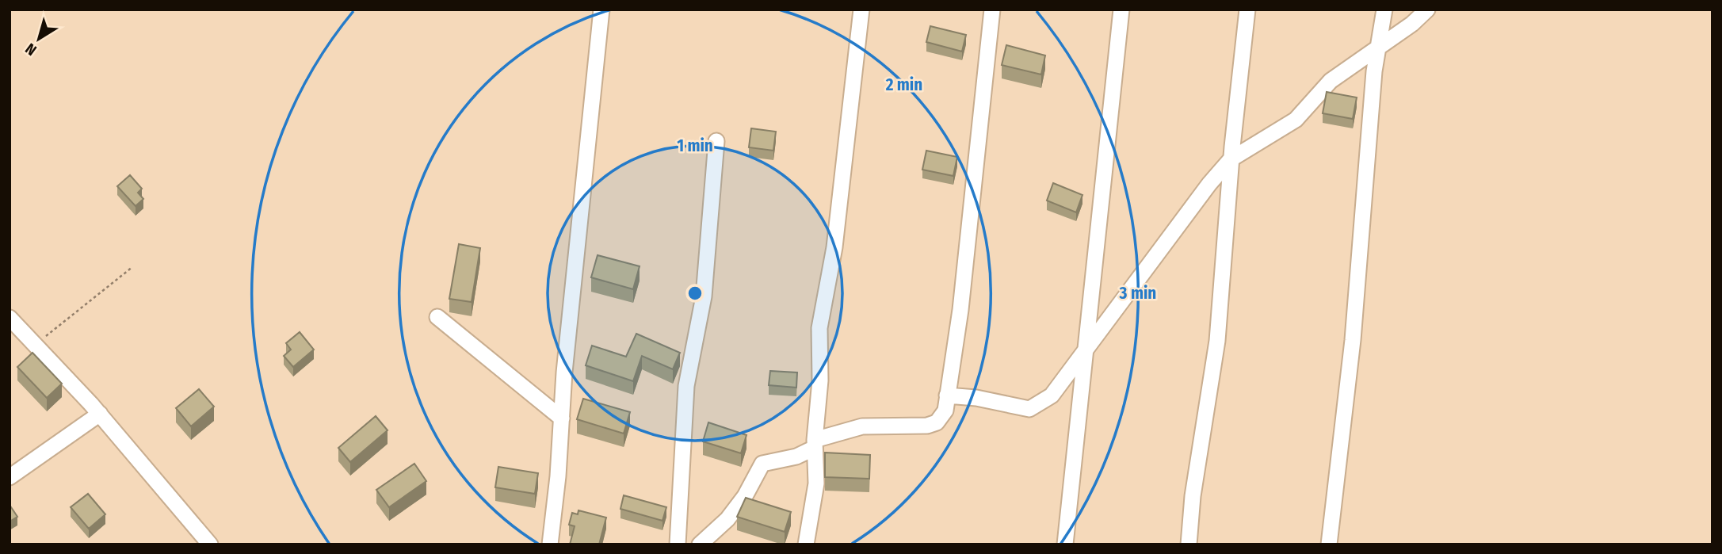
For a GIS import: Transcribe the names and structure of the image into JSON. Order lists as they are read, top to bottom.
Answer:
{
  "north": "bottom left",
  "rings": ["2 min", "1 min", "3 min"]
}
